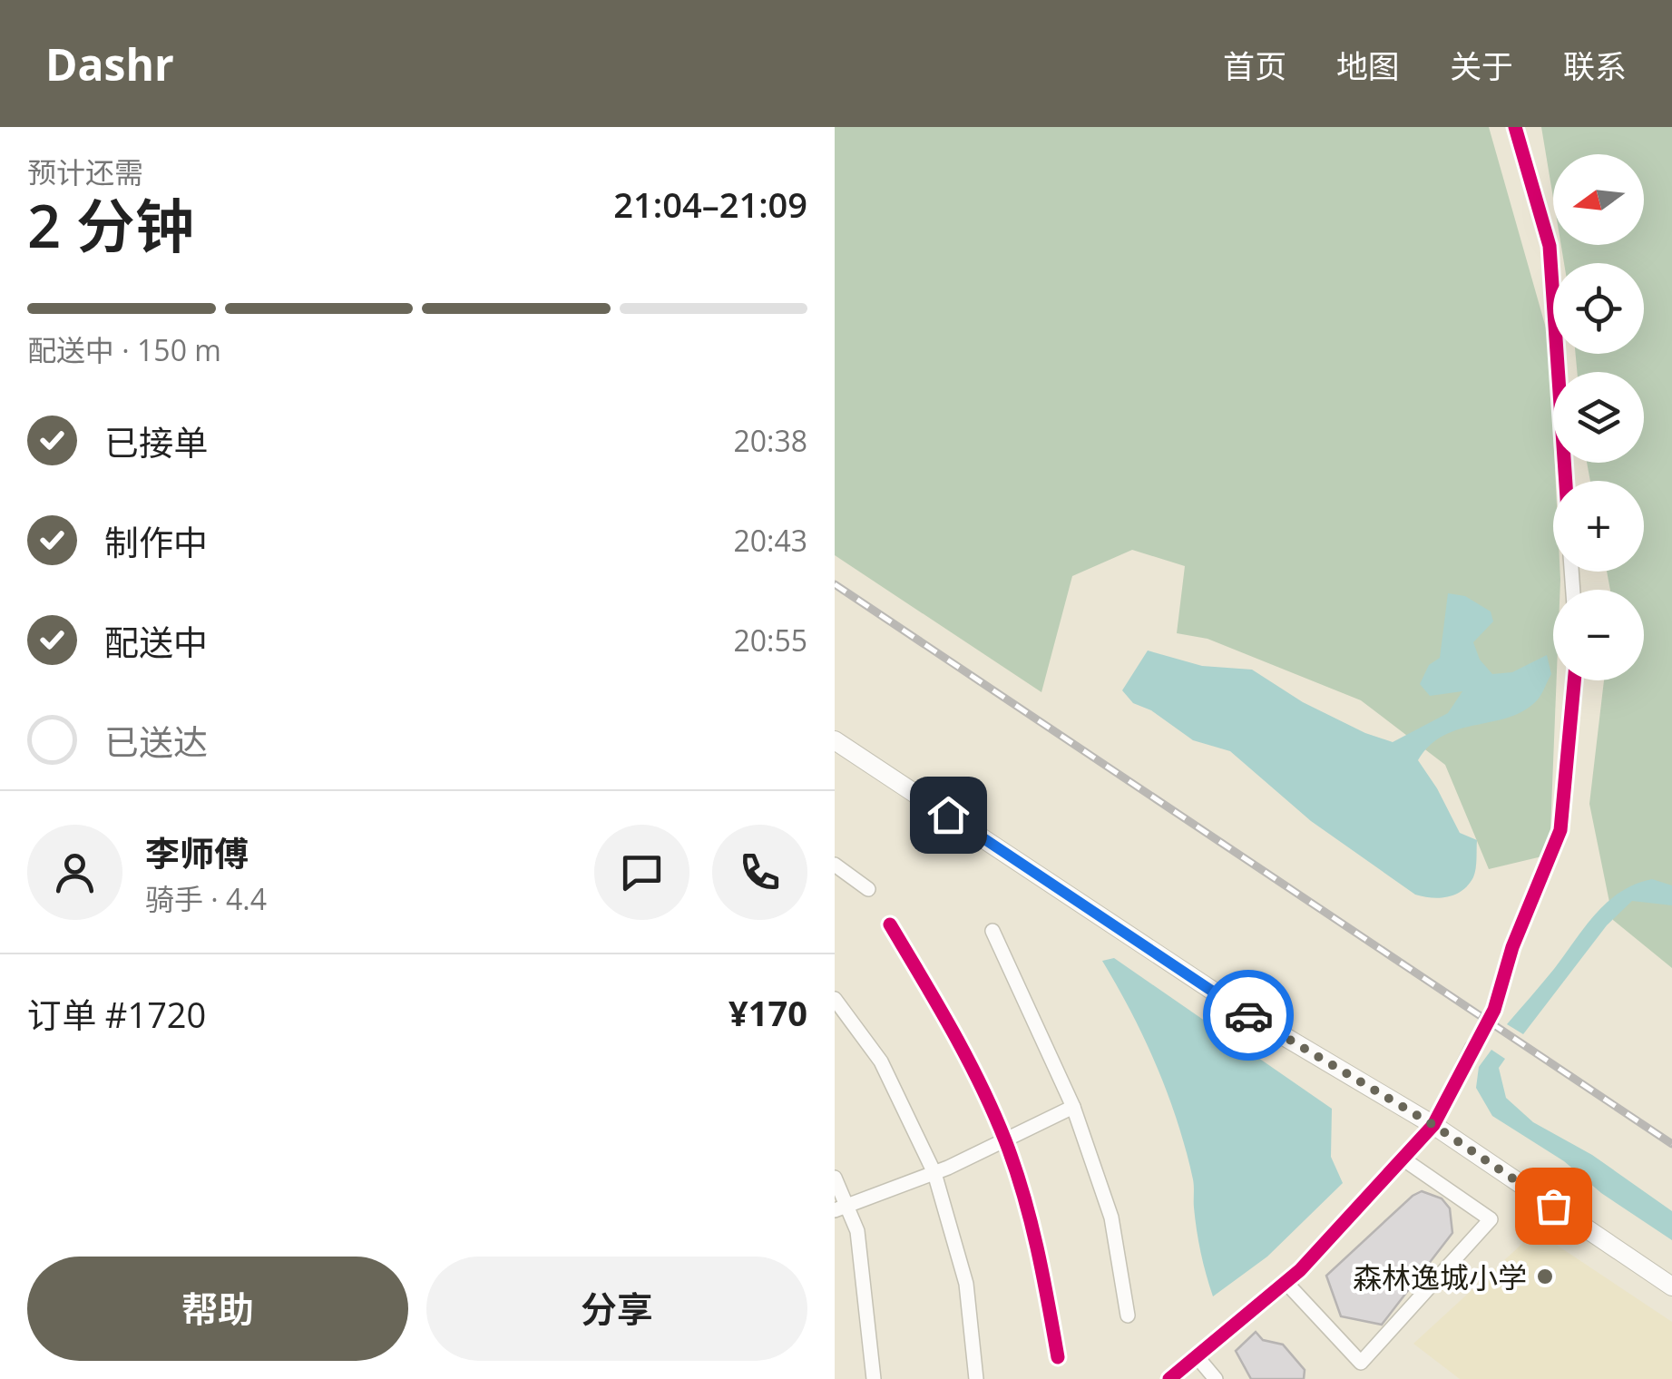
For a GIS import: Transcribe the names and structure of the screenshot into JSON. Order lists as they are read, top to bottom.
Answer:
{
  "places": ["森林逸城小学"],
  "north": "left",
  "page": {
    "header": "Dashr",
    "nav": [
      "首页",
      "地图",
      "关于",
      "联系"
    ],
    "heading": ["2 分钟", "预计还需", "21:04–21:09"],
    "panel": [
      "李师傅",
      "骑手 · 4.4",
      "订单 #1720",
      "¥170"
    ],
    "map_buttons": ["+", "−"],
    "bar": "配送中 · 150 m",
    "list": [
      ["已接单", "20:38"],
      ["制作中", "20:43"],
      ["配送中", "20:55"],
      "已送达"
    ],
    "buttons": ["帮助", "分享"]
  }
}
